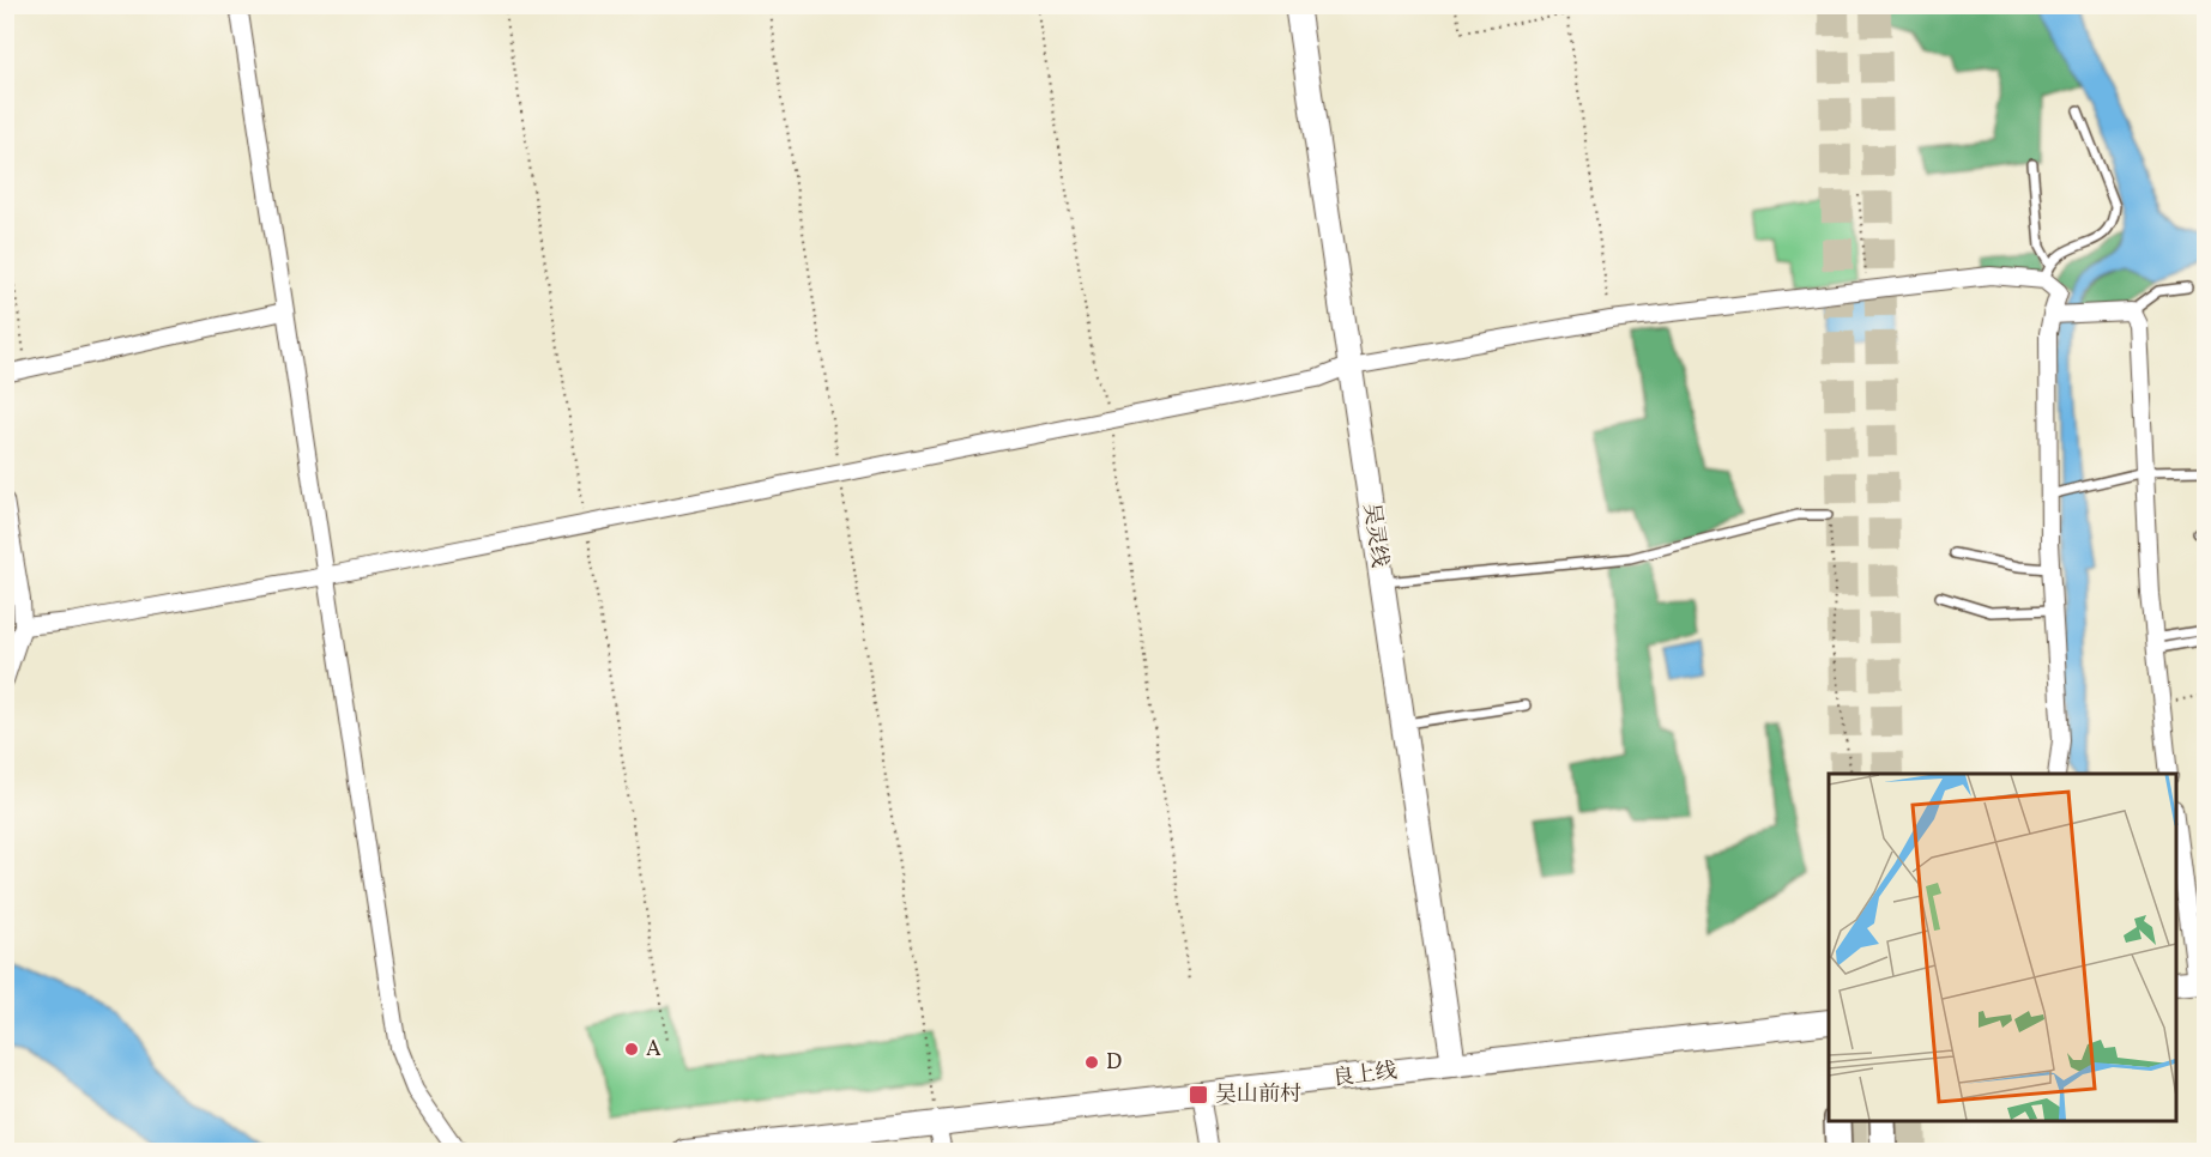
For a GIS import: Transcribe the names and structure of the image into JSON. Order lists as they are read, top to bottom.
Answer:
{
  "streets": {
    "street": ["吴灵线", "良上线"]
  },
  "crossings": [
    ["吴灵线", "良上线"]
  ],
  "places": {
    "other": ["A", "D"],
    "transit": ["吴山前村"]
  }
}
